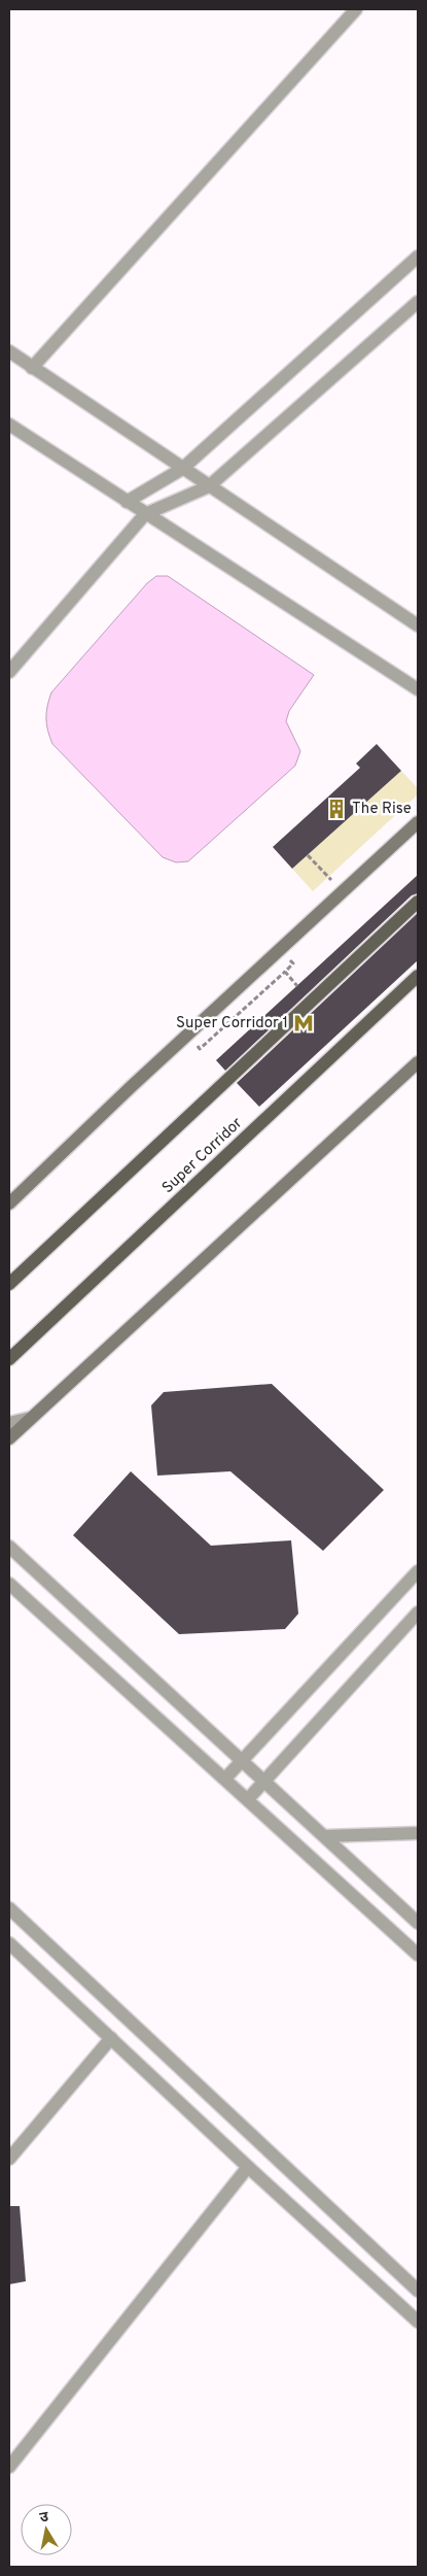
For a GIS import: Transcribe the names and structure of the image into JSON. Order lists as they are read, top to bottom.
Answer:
{
  "streets": {
    "main road": ["Super Corridor"]
  },
  "places": {
    "building": ["The Rise"],
    "metro station": ["Super Corridor 1"]
  },
  "north": "top"
}
